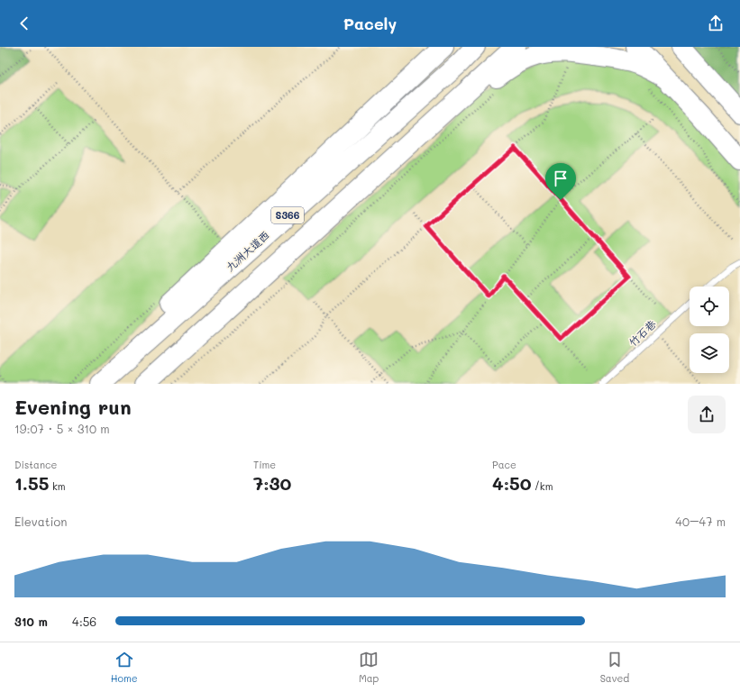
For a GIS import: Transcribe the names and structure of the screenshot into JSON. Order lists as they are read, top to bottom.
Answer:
{
  "streets": {
    "main road": ["S366", "九洲大道西"],
    "lane": ["竹石巷"]
  },
  "page": {
    "header": "Pacely",
    "heading": ["Evening run", "19:07 · 5 × 310 m"],
    "stats": [
      ["Distance", "1.55 km"],
      ["Time", "7:30"],
      ["Pace", "4:50 /km"]
    ],
    "chart": ["Elevation", "40–47 m"],
    "list": [
      {
        "name": "310 m",
        "note": "4:56"
      }
    ],
    "tabs": ["Home", "Map", "Saved"]
  }
}
